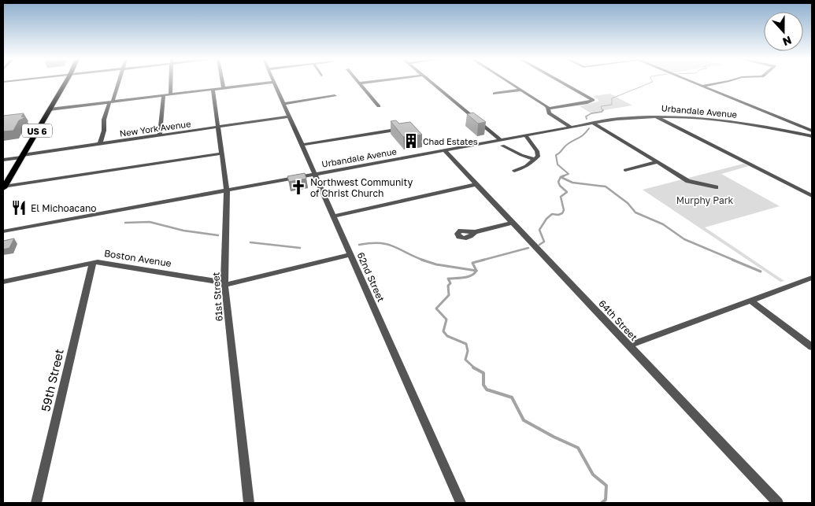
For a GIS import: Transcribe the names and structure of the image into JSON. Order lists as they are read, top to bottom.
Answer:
{
  "streets": {
    "main road": ["US 6"],
    "street": [
      "Urbandale Avenue",
      "New York Avenue",
      "Boston Avenue",
      "62nd Street",
      "61st Street",
      "64th Street",
      "59th Street"
    ]
  },
  "crossings": [
    ["Urbandale Avenue", "62nd Street"],
    ["Urbandale Avenue", "61st Street"],
    ["Urbandale Avenue", "64th Street"],
    ["New York Avenue", "US 6"],
    ["New York Avenue", "62nd Street"],
    ["New York Avenue", "61st Street"],
    ["Boston Avenue", "62nd Street"],
    ["Boston Avenue", "61st Street"],
    ["Boston Avenue", "59th Street"]
  ],
  "parks": ["Murphy Park"],
  "places": {
    "building": ["Chad Estates"],
    "church": ["Northwest Community of Christ Church"],
    "restaurant": ["El Michoacano"]
  },
  "north": "bottom"
}
